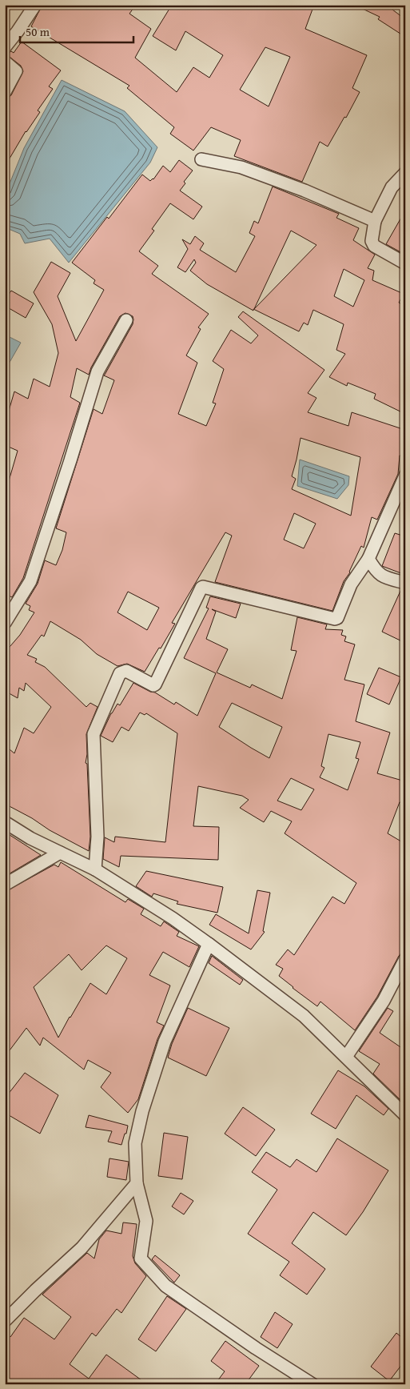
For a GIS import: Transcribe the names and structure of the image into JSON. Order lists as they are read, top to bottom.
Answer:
{
  "scale_bar": "50 m"
}
